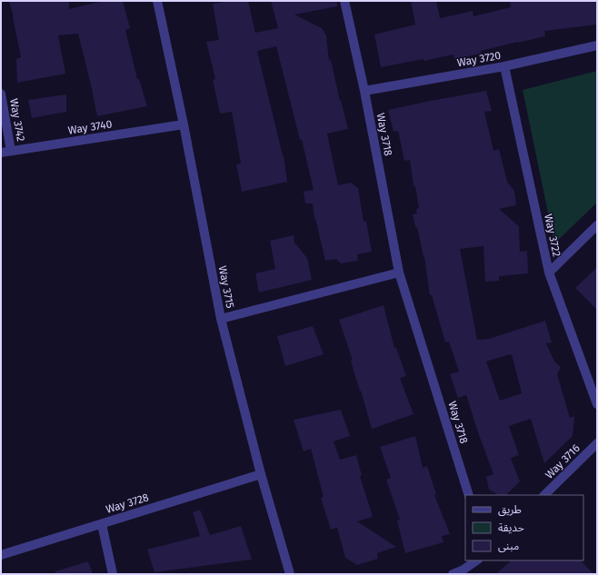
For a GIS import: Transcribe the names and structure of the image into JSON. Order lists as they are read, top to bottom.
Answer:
{
  "streets": {
    "street": [
      "Way 3720",
      "Way 3742",
      "Way 3740",
      "Way 3718",
      "Way 3722",
      "Way 3715",
      "Way 3716",
      "Way 3728"
    ]
  },
  "crossings": [
    ["Way 3720", "Way 3718"],
    ["Way 3720", "Way 3722"],
    ["Way 3742", "Way 3740"],
    ["Way 3740", "Way 3715"],
    ["Way 3715", "Way 3728"]
  ],
  "legend": ["طريق", "حديقة", "مبنى"]
}
